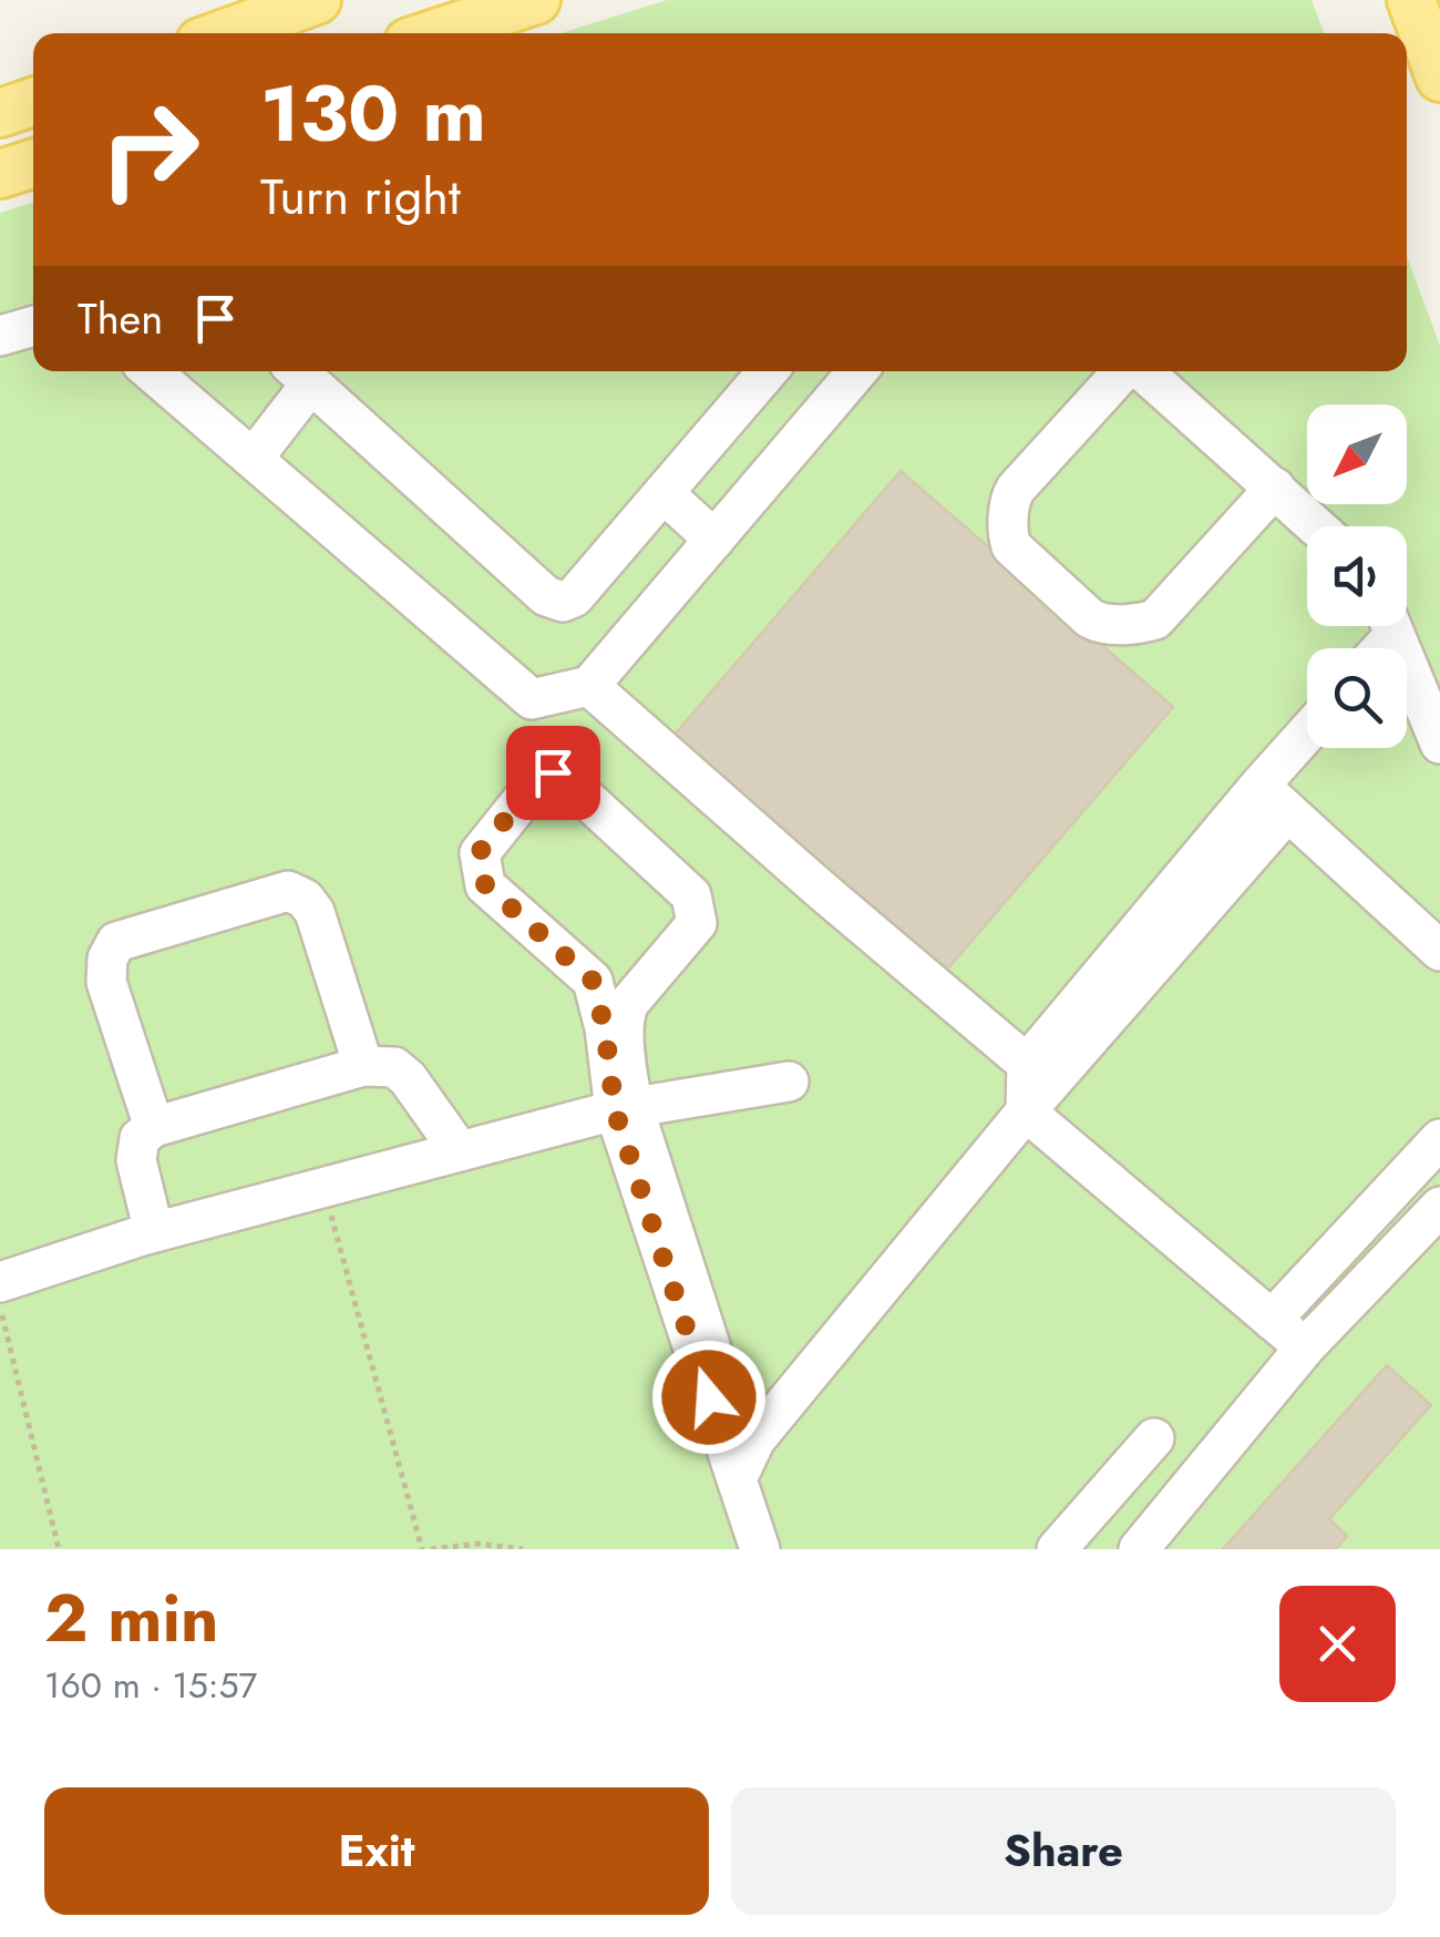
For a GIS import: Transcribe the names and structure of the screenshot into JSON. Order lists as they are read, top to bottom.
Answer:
{
  "north": "bottom left",
  "page": {
    "turn": ["130 m", "Turn right"],
    "then": "Then",
    "heading": ["2 min", "160 m · 15:57"],
    "buttons": ["Exit", "Share"]
  }
}
